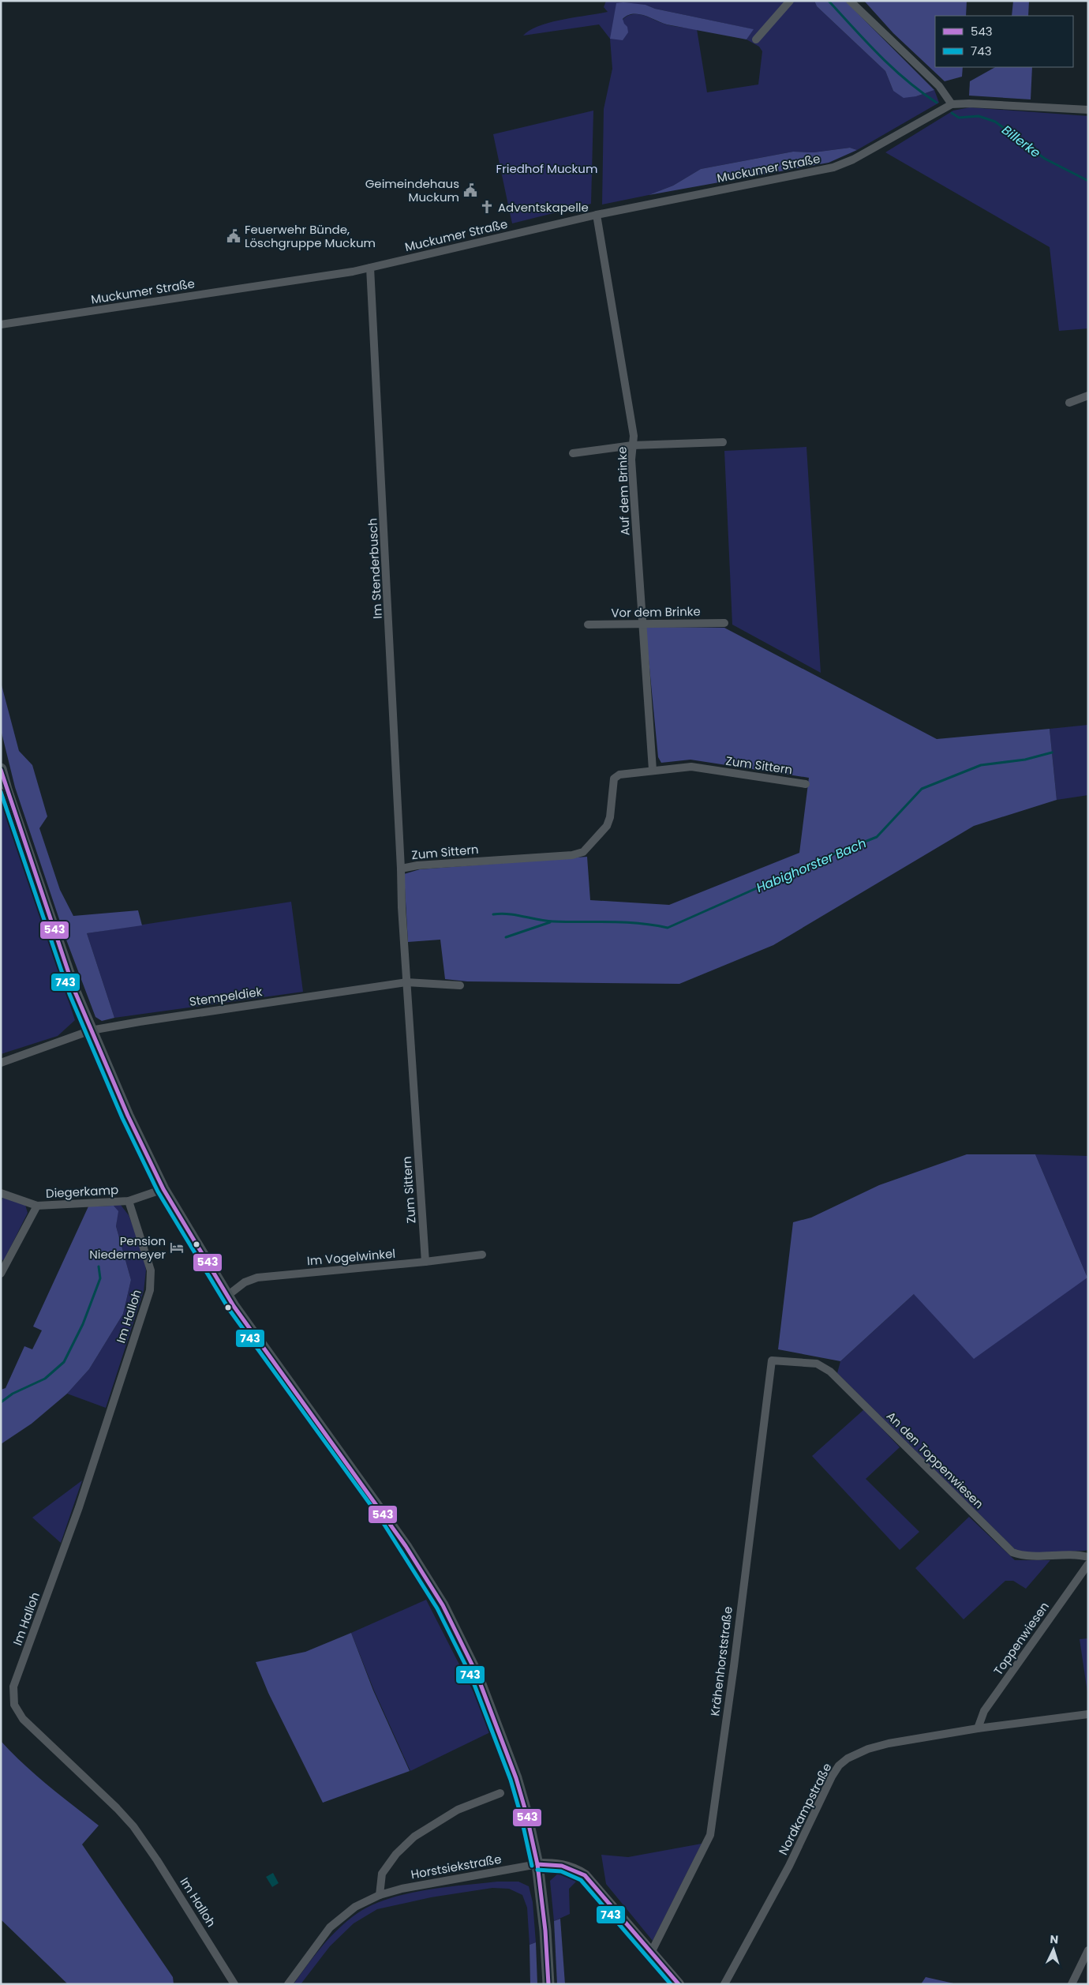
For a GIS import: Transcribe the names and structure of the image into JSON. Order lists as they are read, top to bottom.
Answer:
{
  "streets": {
    "street": [
      "Muckumer Straße",
      "Auf dem Brinke",
      "Im Stenderbusch",
      "Vor dem Brinke",
      "Zum Sittern",
      "Stempeldiek",
      "Diegerkamp",
      "Im Vogelwinkel",
      "Im Halloh",
      "An den Toppenwiesen",
      "Toppenwiesen",
      "Krähenhorststraße",
      "Nordkampstraße",
      "Horstsiekstraße"
    ]
  },
  "crossings": [
    ["Muckumer Straße", "Auf dem Brinke"],
    ["Muckumer Straße", "Im Stenderbusch"],
    ["Auf dem Brinke", "Vor dem Brinke"],
    ["Auf dem Brinke", "Zum Sittern"],
    ["Im Stenderbusch", "Zum Sittern"],
    ["Zum Sittern", "Stempeldiek"],
    ["Zum Sittern", "Im Vogelwinkel"],
    ["Diegerkamp", "Im Halloh"],
    ["An den Toppenwiesen", "Krähenhorststraße"],
    ["Toppenwiesen", "Nordkampstraße"]
  ],
  "water": ["Billerke", "Habighorster Bach"],
  "parks": ["Friedhof Muckum"],
  "places": {
    "public building": ["Geimeindehaus Muckum", "Feuerwehr Bünde, Löschgruppe Muckum"],
    "church": ["Adventskapelle"],
    "hotel": ["Pension Niedermeyer"]
  },
  "lines": ["transit line 543", "transit line 743"],
  "legend": ["543", "743"],
  "north": "top"
}
